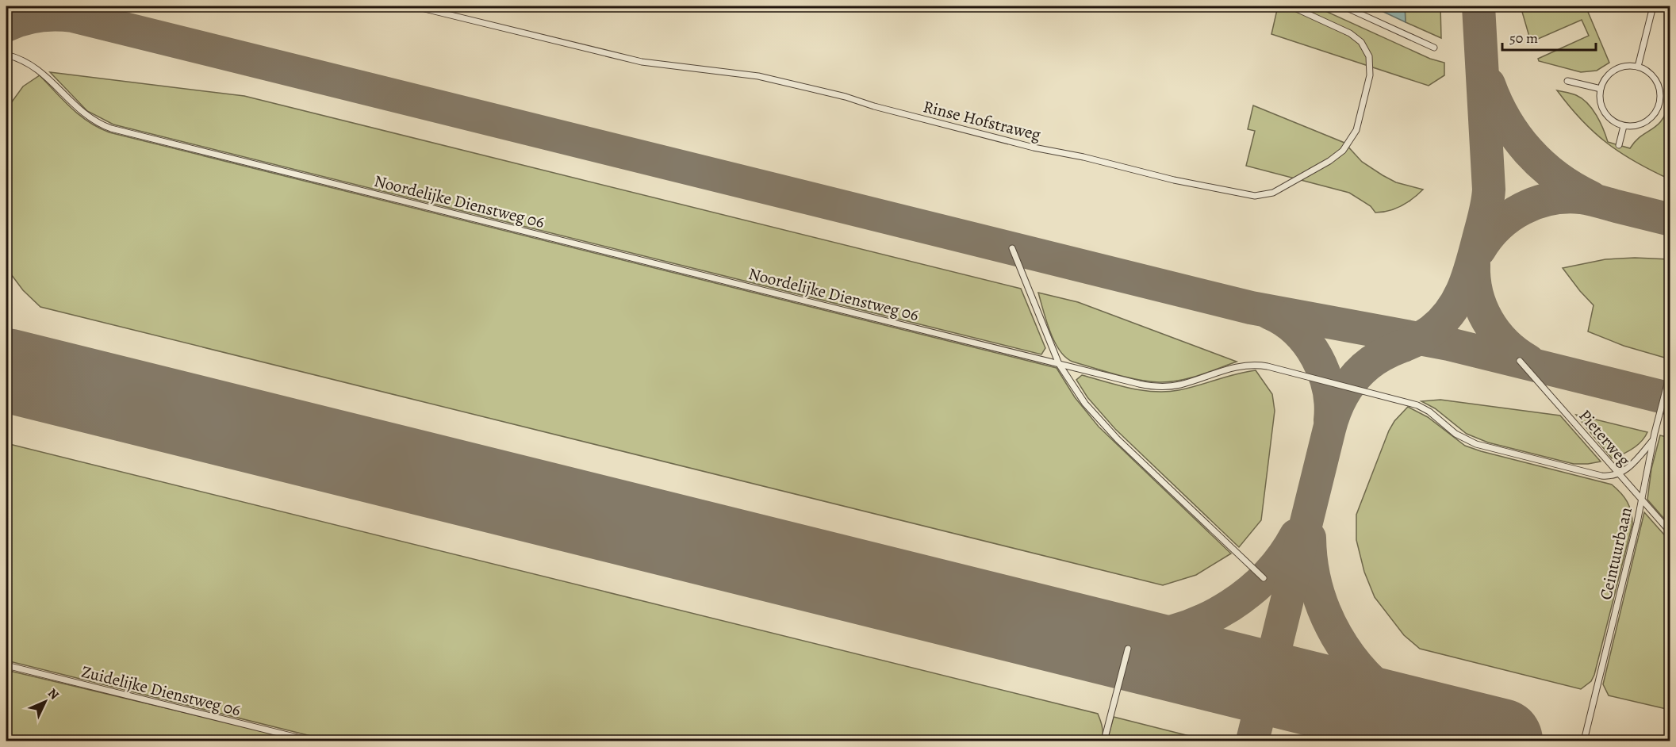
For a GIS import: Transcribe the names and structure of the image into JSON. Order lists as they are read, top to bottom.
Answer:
{
  "streets": {
    "lane": [
      "Rinse Hofstraweg",
      "Noordelijke Dienstweg 06",
      "Pieterweg",
      "Ceintuurbaan",
      "Zuidelijke Dienstweg 06"
    ]
  },
  "crossings": [
    ["Noordelijke Dienstweg 06", "Pieterweg"],
    ["Pieterweg", "Ceintuurbaan"]
  ],
  "scale_bar": "50 m",
  "north": "top right"
}
